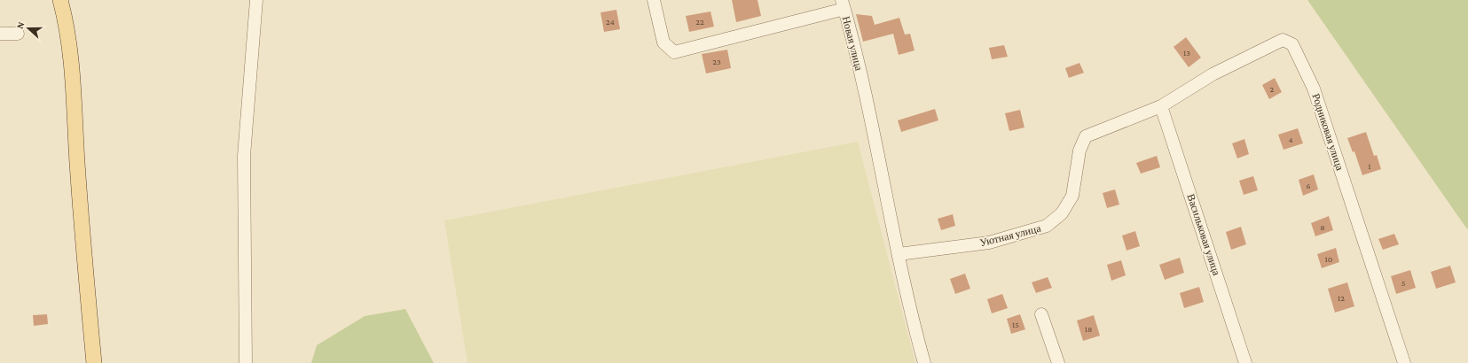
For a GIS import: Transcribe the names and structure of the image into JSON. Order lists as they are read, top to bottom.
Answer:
{
  "streets": {
    "street": [
      "Новая улица",
      "Родниковая улица",
      "Васильковая улица",
      "Уютная улица"
    ]
  },
  "crossings": [
    ["Новая улица", "Уютная улица"],
    ["Родниковая улица", "Васильковая улица"],
    ["Родниковая улица", "Уютная улица"],
    ["Васильковая улица", "Уютная улица"]
  ],
  "house_numbers": [
    "24",
    "22",
    "13",
    "23",
    "2",
    "4",
    "1",
    "6",
    "8",
    "10",
    "5",
    "12",
    "15",
    "18"
  ],
  "north": "left"
}
